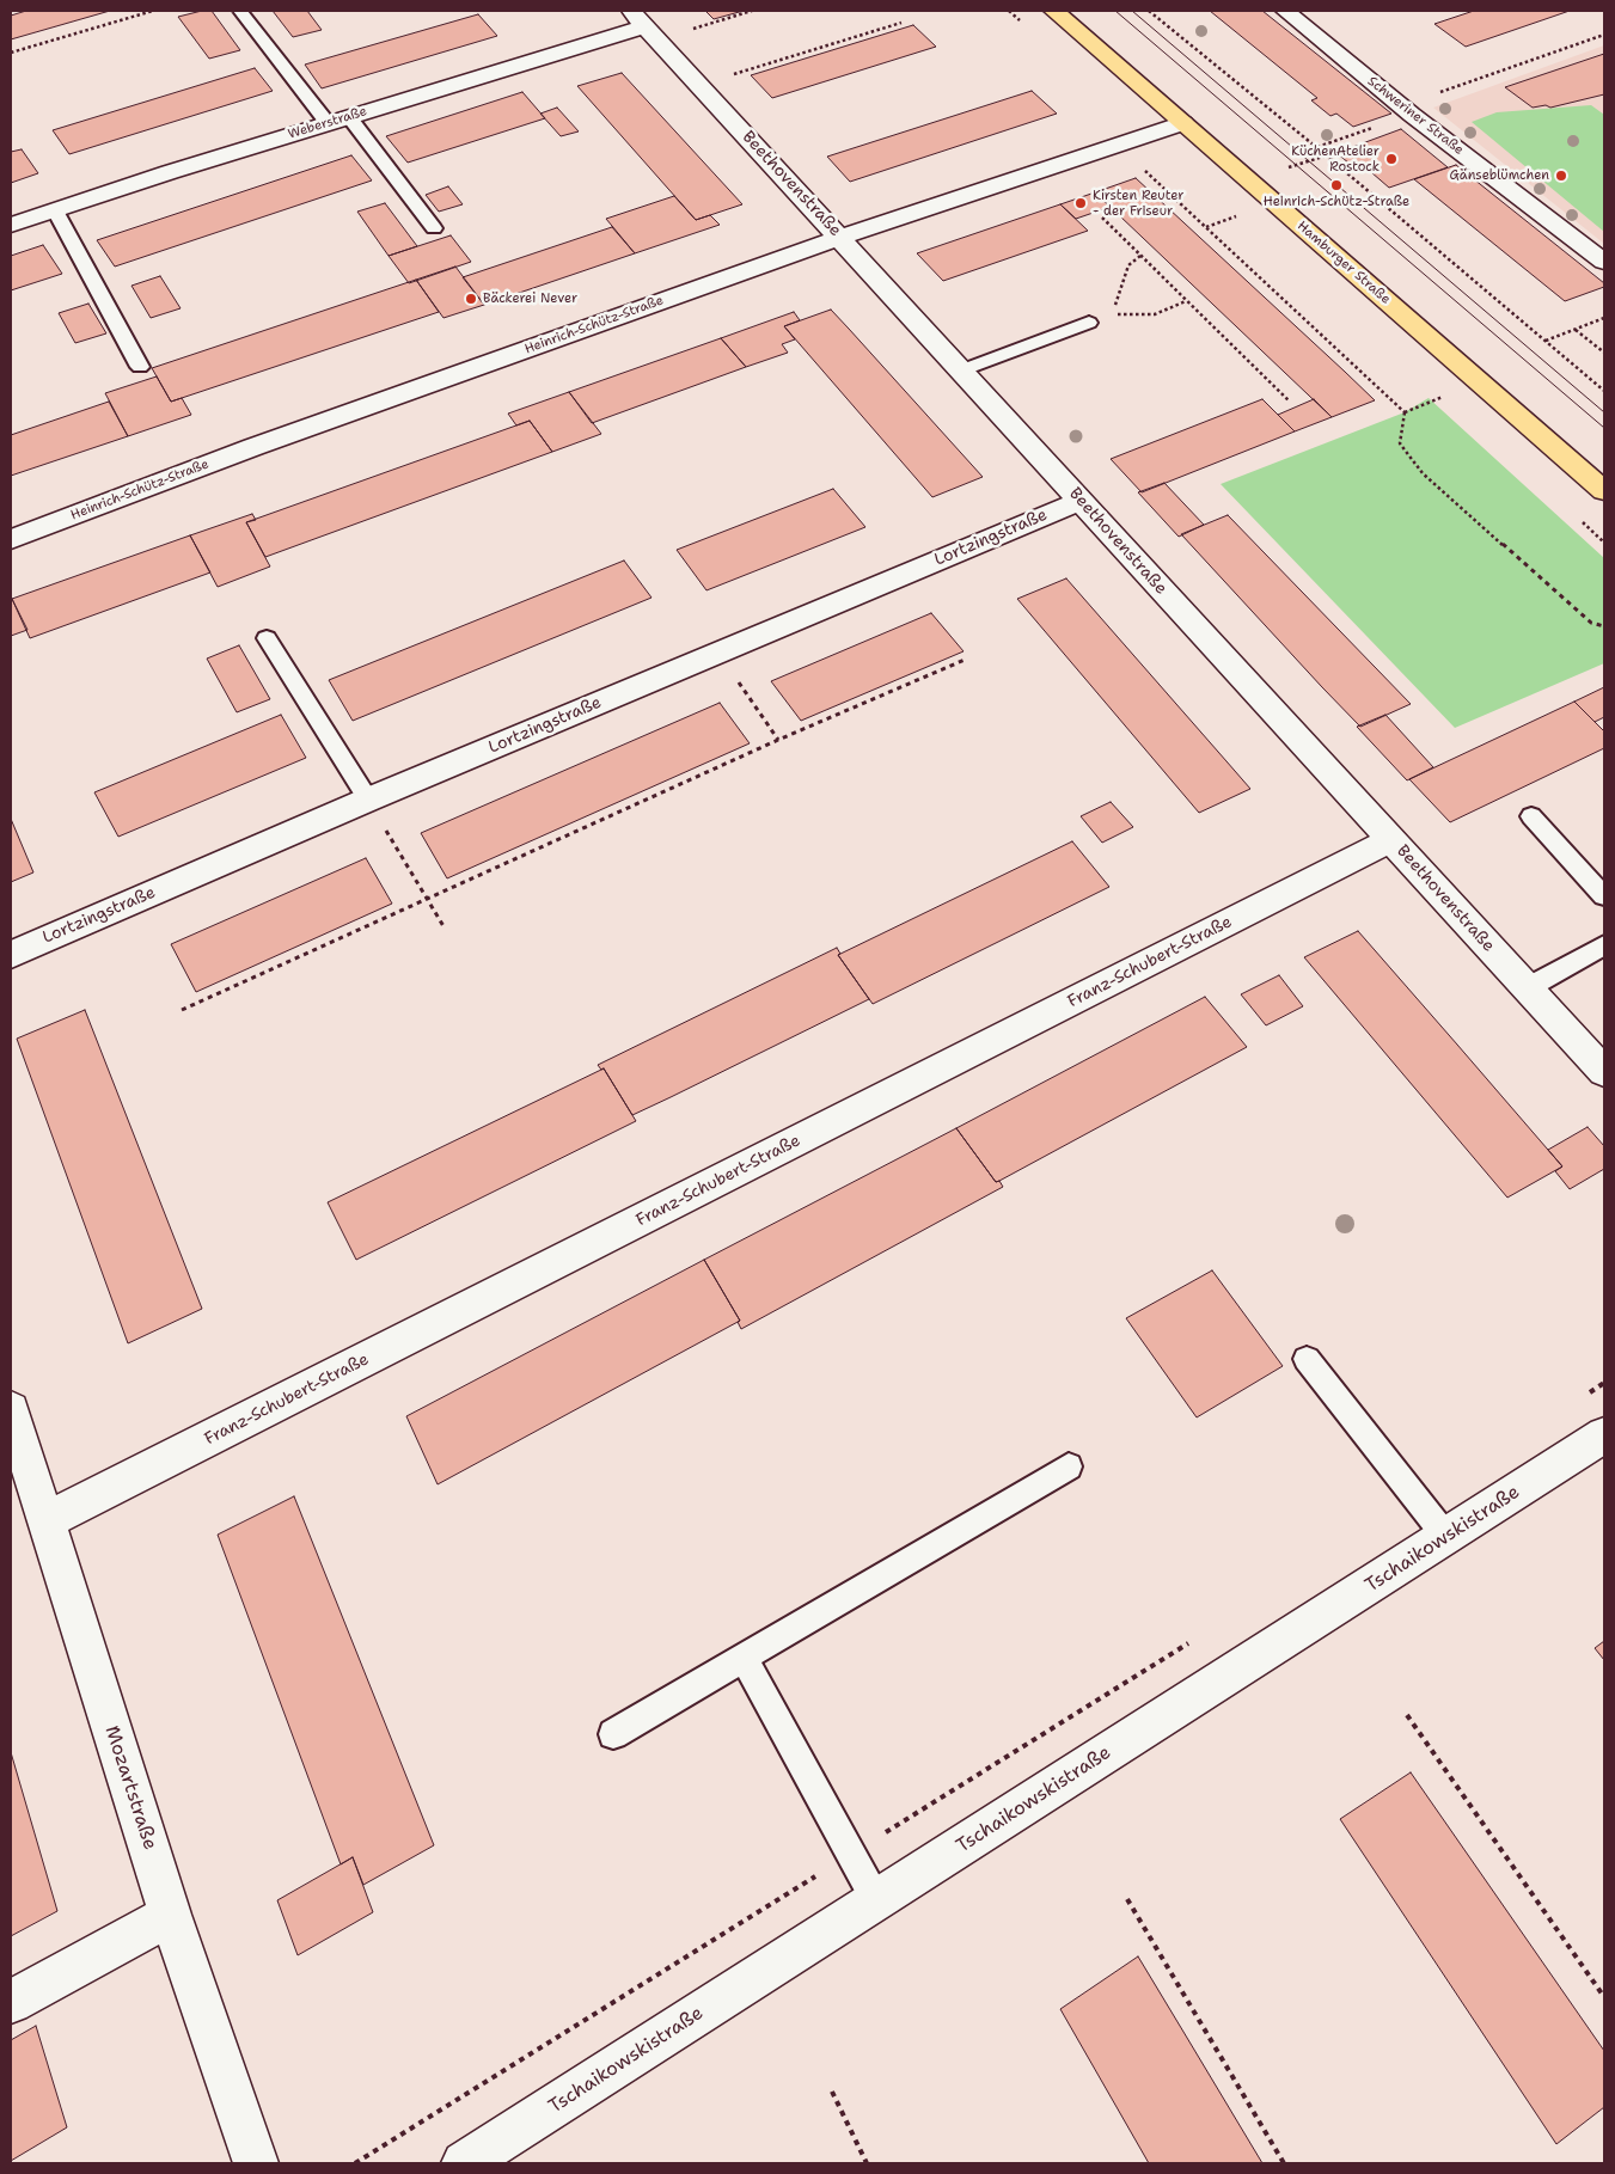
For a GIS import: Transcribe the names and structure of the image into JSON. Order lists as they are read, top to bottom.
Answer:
{
  "streets": {
    "main road": ["Hamburger Straße"],
    "street": [
      "Schweriner Straße",
      "Weberstraße",
      "Beethovenstraße",
      "Heinrich-Schütz-Straße",
      "Lortzingstraße",
      "Franz-Schubert-Straße",
      "Tschaikowskistraße",
      "Mozartstraße"
    ]
  },
  "crossings": [
    ["Weberstraße", "Beethovenstraße"],
    ["Beethovenstraße", "Heinrich-Schütz-Straße"],
    ["Beethovenstraße", "Lortzingstraße"],
    ["Beethovenstraße", "Franz-Schubert-Straße"],
    ["Hamburger Straße", "Heinrich-Schütz-Straße"],
    ["Franz-Schubert-Straße", "Mozartstraße"]
  ],
  "places": [
    "KüchenAtelier Rostock",
    "Gänseblümchen",
    "Heinrich-Schütz-Straße",
    "Kirsten Reuter - der Friseur",
    "Bäckerei Never"
  ]
}
